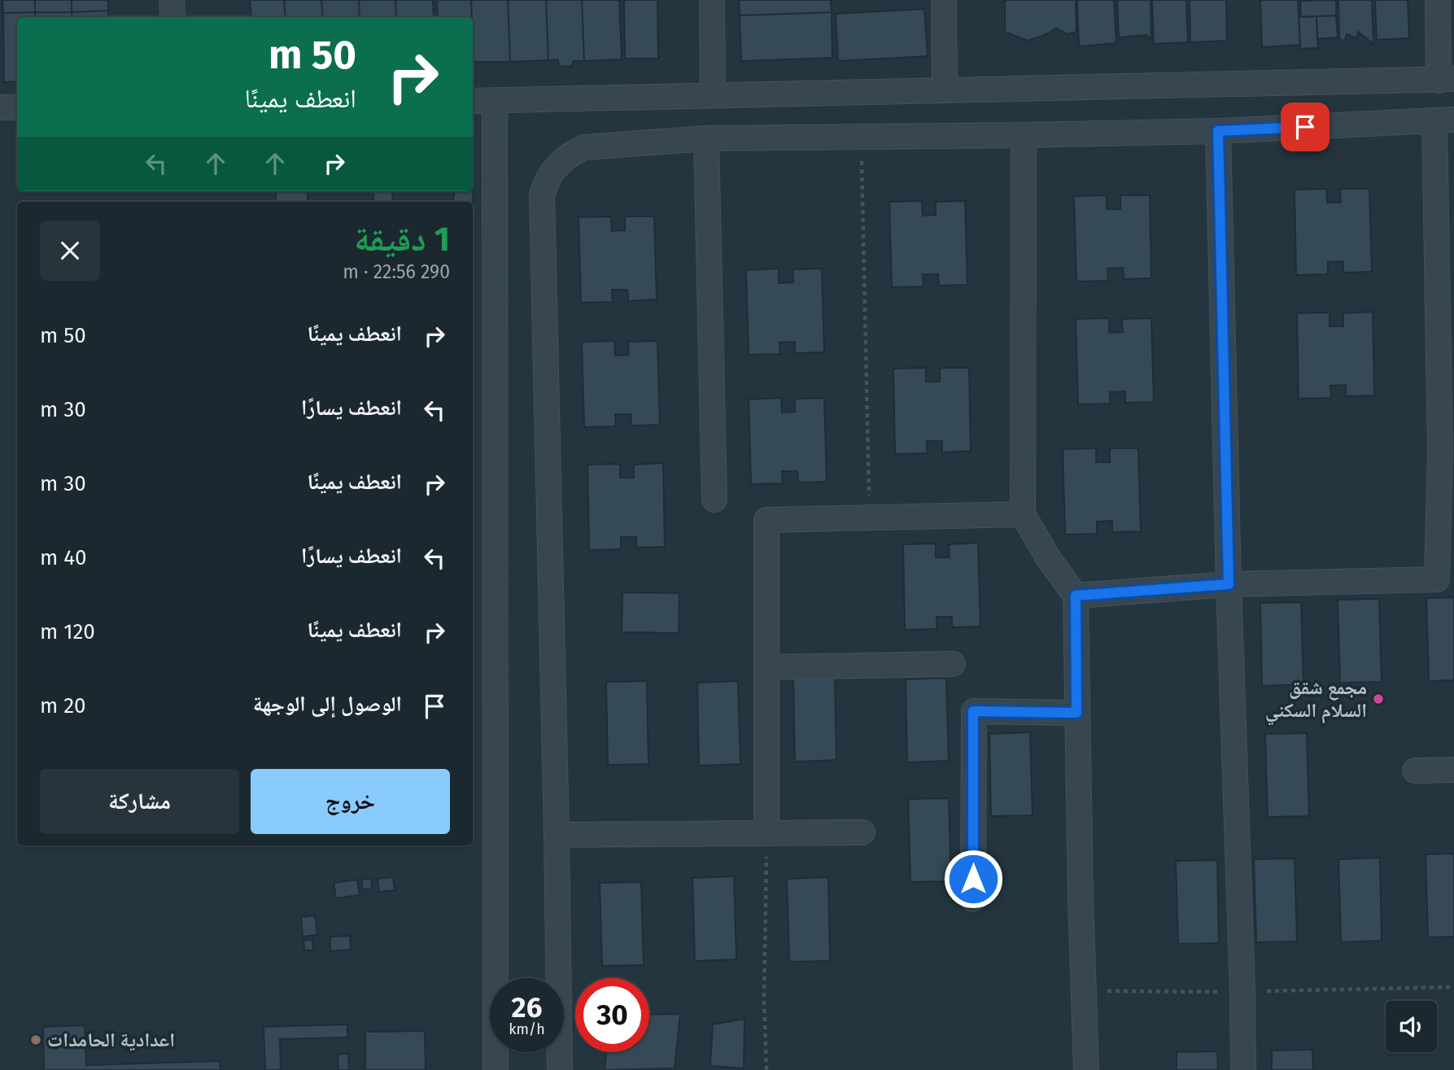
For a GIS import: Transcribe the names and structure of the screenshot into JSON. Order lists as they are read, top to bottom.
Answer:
{
  "places": ["مجمع شقق السلام السكني", "اعدادية الحامدات"],
  "page": {
    "turn": ["50 m", "انعطف يمينًا"],
    "heading": ["1 دقيقة", "290 m · 22:56"],
    "list": [
      {
        "name": "انعطف يمينًا",
        "value": "50 m"
      },
      {
        "name": "انعطف يسارًا",
        "value": "30 m"
      },
      {
        "name": "انعطف يمينًا",
        "value": "30 m"
      },
      {
        "name": "انعطف يسارًا",
        "value": "40 m"
      },
      {
        "name": "انعطف يمينًا",
        "value": "120 m"
      },
      {
        "name": "الوصول إلى الوجهة",
        "value": "20 m"
      }
    ],
    "buttons": ["خروج", "مشاركة"],
    "speed": "26 km/h",
    "limit": "30"
  }
}
